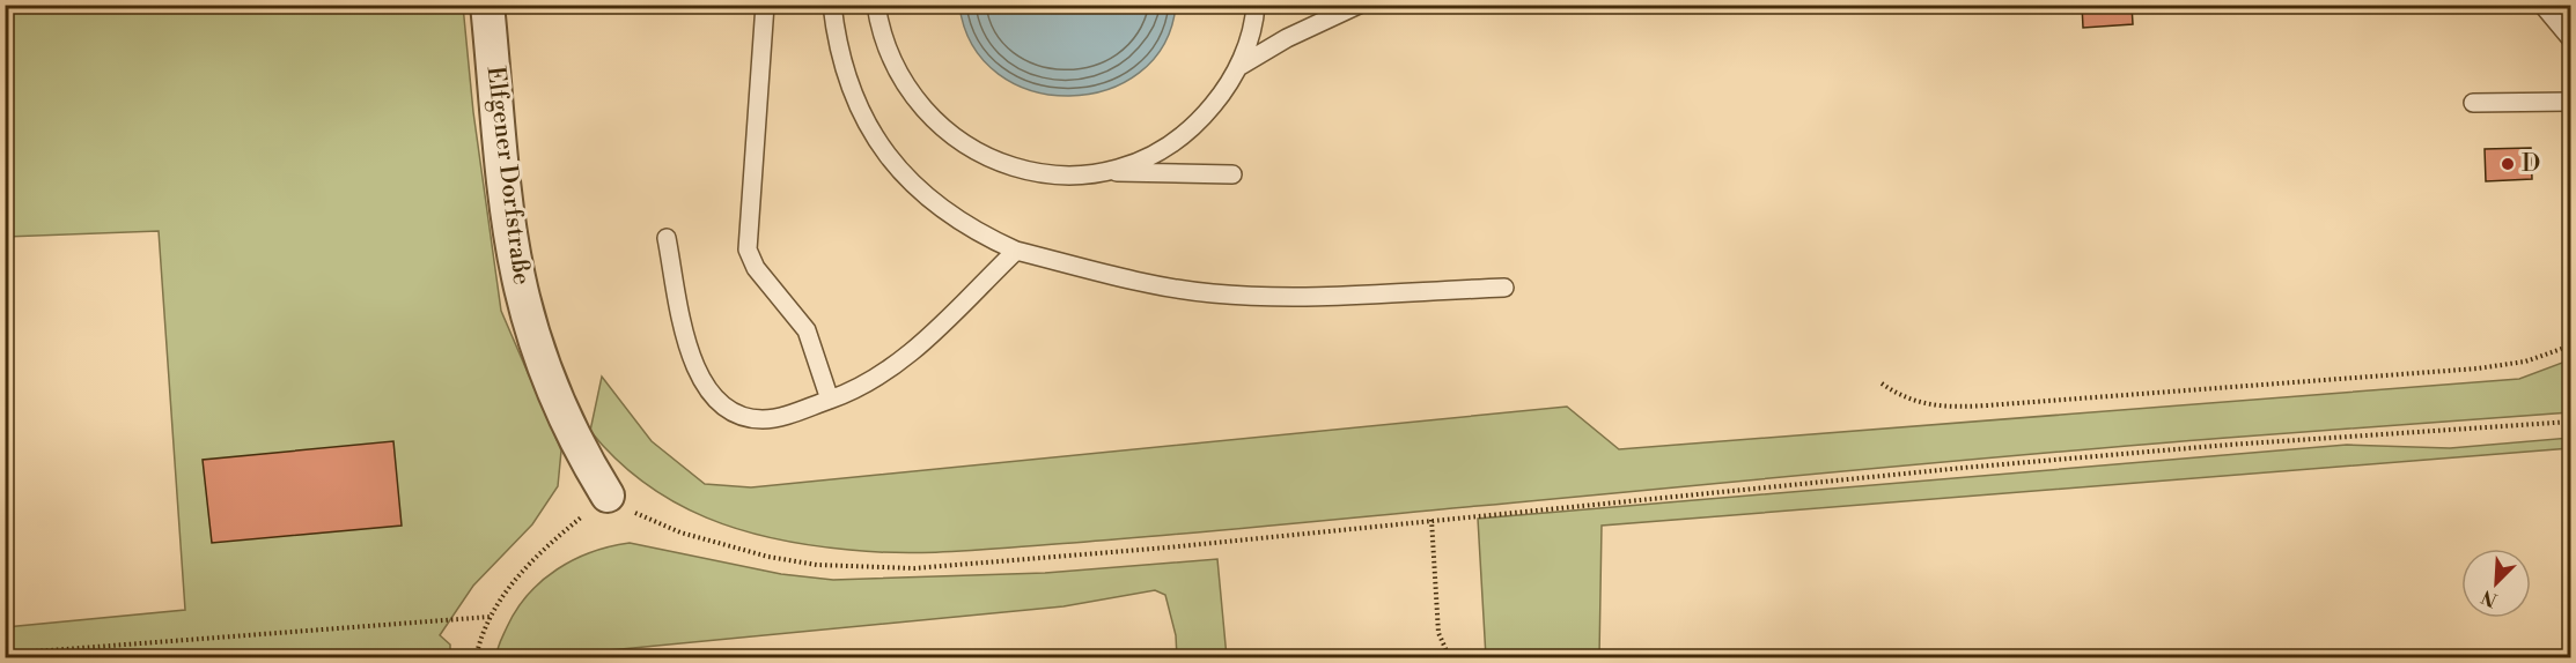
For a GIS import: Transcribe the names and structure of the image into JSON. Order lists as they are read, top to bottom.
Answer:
{
  "streets": {
    "street": ["Elfgener Dorfstraße"]
  },
  "places": ["D"],
  "north": "bottom left"
}
